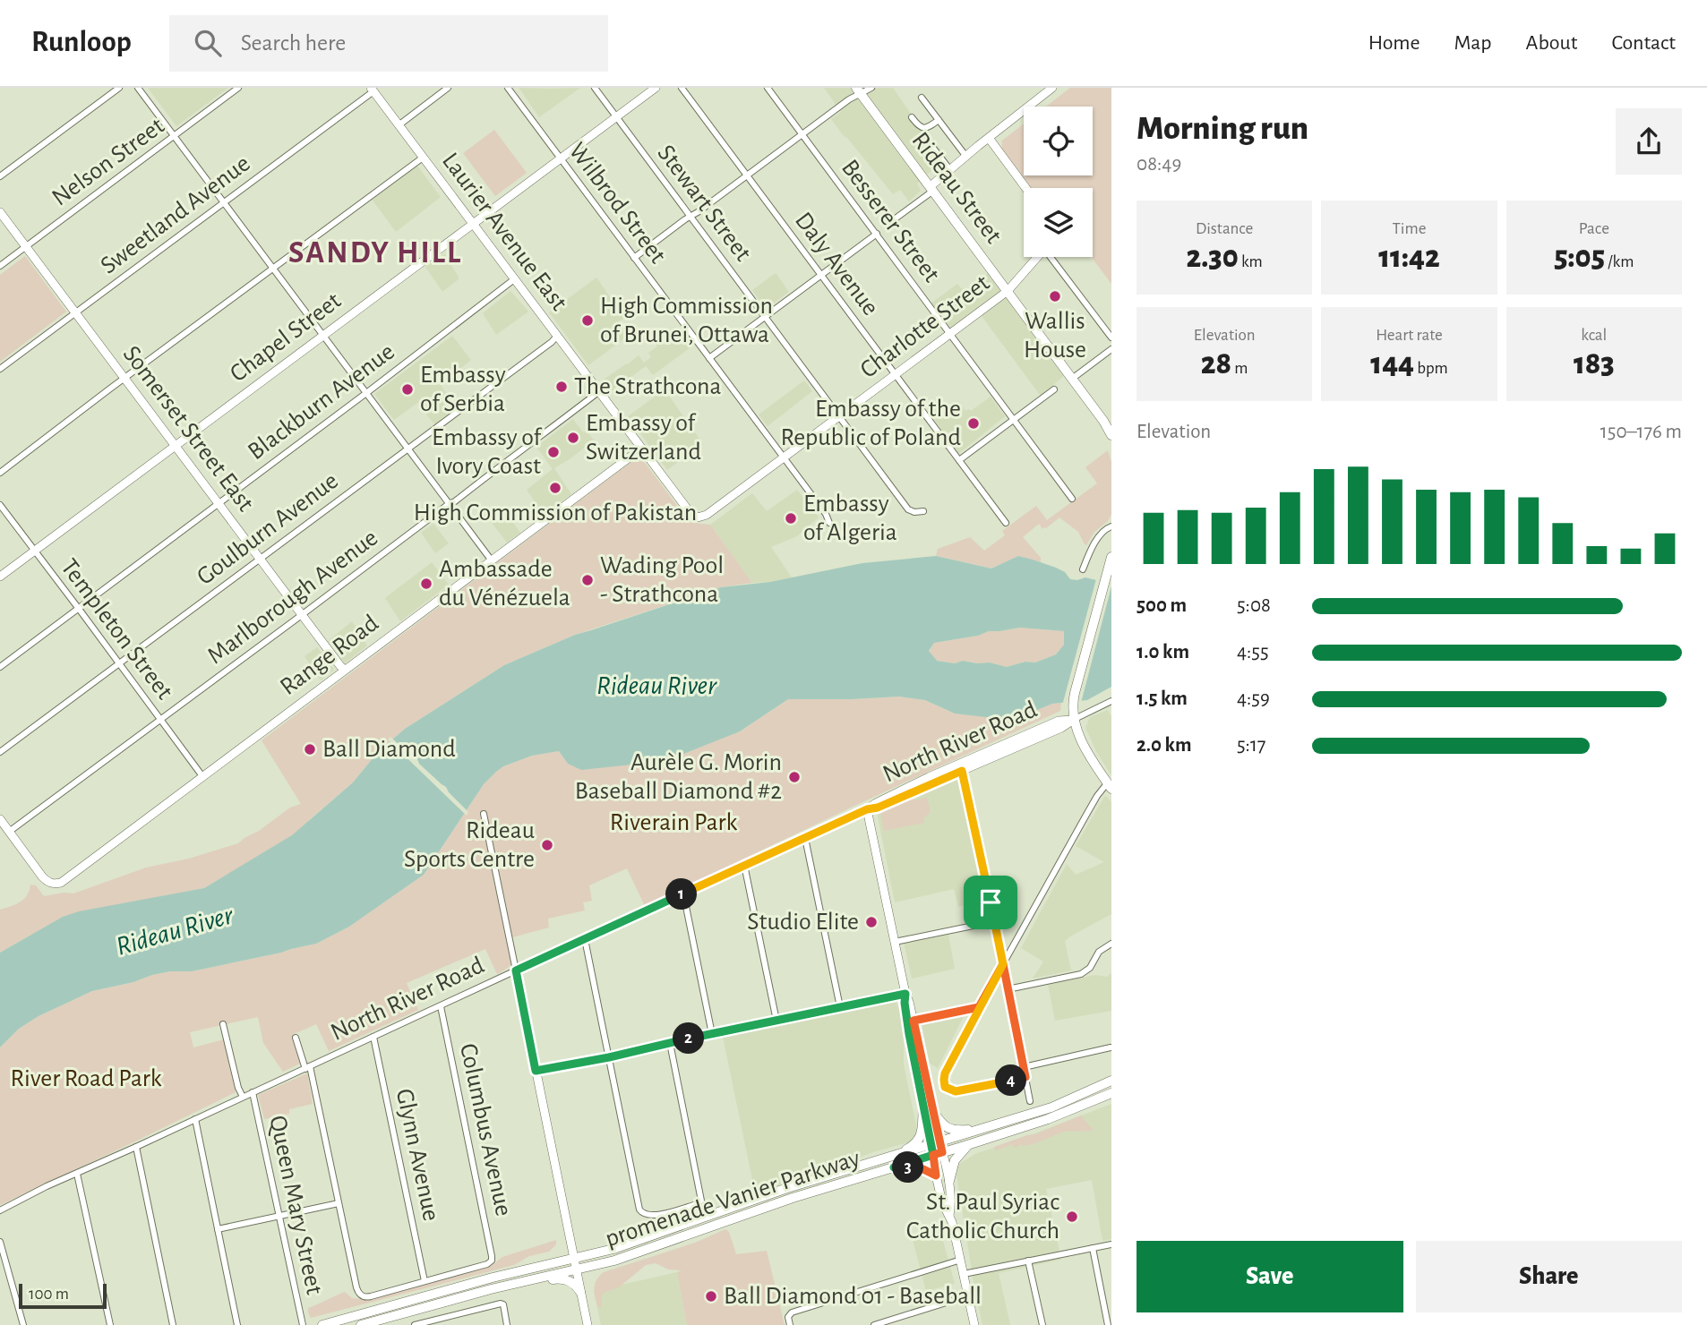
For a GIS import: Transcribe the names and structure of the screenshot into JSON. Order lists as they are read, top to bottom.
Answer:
{
  "streets": {
    "main road": ["Rideau Street", "promenade Vanier Parkway"],
    "street": [
      "Nelson Street",
      "Wilbrod Street",
      "Stewart Street",
      "Sweetland Avenue",
      "Besserer Street",
      "Laurier Avenue East",
      "Daly Avenue",
      "Charlotte Street",
      "Chapel Street",
      "Blackburn Avenue",
      "Somerset Street East",
      "Goulburn Avenue",
      "Marlborough Avenue",
      "Templeton Street",
      "Range Road",
      "North River Road",
      "Columbus Avenue",
      "Glynn Avenue",
      "Queen Mary Street"
    ]
  },
  "crossings": [
    ["Nelson Street", "Somerset Street East"],
    ["Rideau Street", "Charlotte Street"],
    ["Wilbrod Street", "Charlotte Street"],
    ["Wilbrod Street", "Chapel Street"],
    ["Stewart Street", "Charlotte Street"],
    ["Stewart Street", "Chapel Street"],
    ["Sweetland Avenue", "Laurier Avenue East"],
    ["Sweetland Avenue", "Somerset Street East"],
    ["Besserer Street", "Charlotte Street"],
    ["Laurier Avenue East", "Charlotte Street"],
    ["Laurier Avenue East", "Chapel Street"],
    ["Laurier Avenue East", "Blackburn Avenue"],
    ["Laurier Avenue East", "Goulburn Avenue"],
    ["Laurier Avenue East", "Marlborough Avenue"],
    ["Laurier Avenue East", "Range Road"],
    ["Daly Avenue", "Charlotte Street"],
    ["Chapel Street", "Somerset Street East"],
    ["Chapel Street", "Templeton Street"],
    ["Blackburn Avenue", "Somerset Street East"],
    ["Blackburn Avenue", "Templeton Street"],
    ["Somerset Street East", "Goulburn Avenue"],
    ["Somerset Street East", "Marlborough Avenue"],
    ["Somerset Street East", "Range Road"],
    ["Goulburn Avenue", "Templeton Street"],
    ["Marlborough Avenue", "Templeton Street"],
    ["Marlborough Avenue", "Range Road"],
    ["Templeton Street", "Range Road"],
    ["North River Road", "Columbus Avenue"],
    ["North River Road", "Glynn Avenue"],
    ["North River Road", "Queen Mary Street"],
    ["Columbus Avenue", "Glynn Avenue"]
  ],
  "districts": ["SANDY HILL"],
  "water": ["Rideau River"],
  "parks": ["Riverain Park", "River Road Park"],
  "places": [
    "Wallis House",
    "High Commission of Brunei, Ottawa",
    "The Strathcona",
    "Embassy of Serbia",
    "Embassy of the Republic of Poland",
    "Embassy of Switzerland",
    "Embassy of Ivory Coast",
    "High Commission of Pakistan",
    "Embassy of Algeria",
    "Wading Pool - Strathcona",
    "Ambassade du Vénézuela",
    "Ball Diamond",
    "Aurèle G. Morin Baseball Diamond #2",
    "Rideau Sports Centre",
    "Studio Elite",
    "St. Paul Syriac Catholic Church",
    "Ball Diamond 01 - Baseball"
  ],
  "scale_bar": "100 m",
  "page": {
    "header": "Runloop",
    "search": "Search here",
    "nav": [
      "Home",
      "Map",
      "About",
      "Contact"
    ],
    "heading": ["Morning run", "08:49"],
    "stats": [
      ["Distance", "2.30 km"],
      ["Time", "11:42"],
      ["Pace", "5:05 /km"],
      ["Elevation", "28 m"],
      ["Heart rate", "144 bpm"],
      ["kcal", "183"]
    ],
    "chart": ["Elevation", "150–176 m"],
    "list": [
      {
        "name": "500 m",
        "note": "5:08"
      },
      {
        "name": "1.0 km",
        "note": "4:55"
      },
      {
        "name": "1.5 km",
        "note": "4:59"
      },
      {
        "name": "2.0 km",
        "note": "5:17"
      }
    ],
    "pins": [
      "1",
      "2",
      "4",
      "3"
    ],
    "buttons": ["Save", "Share"],
    "scale": "100 m"
  }
}
